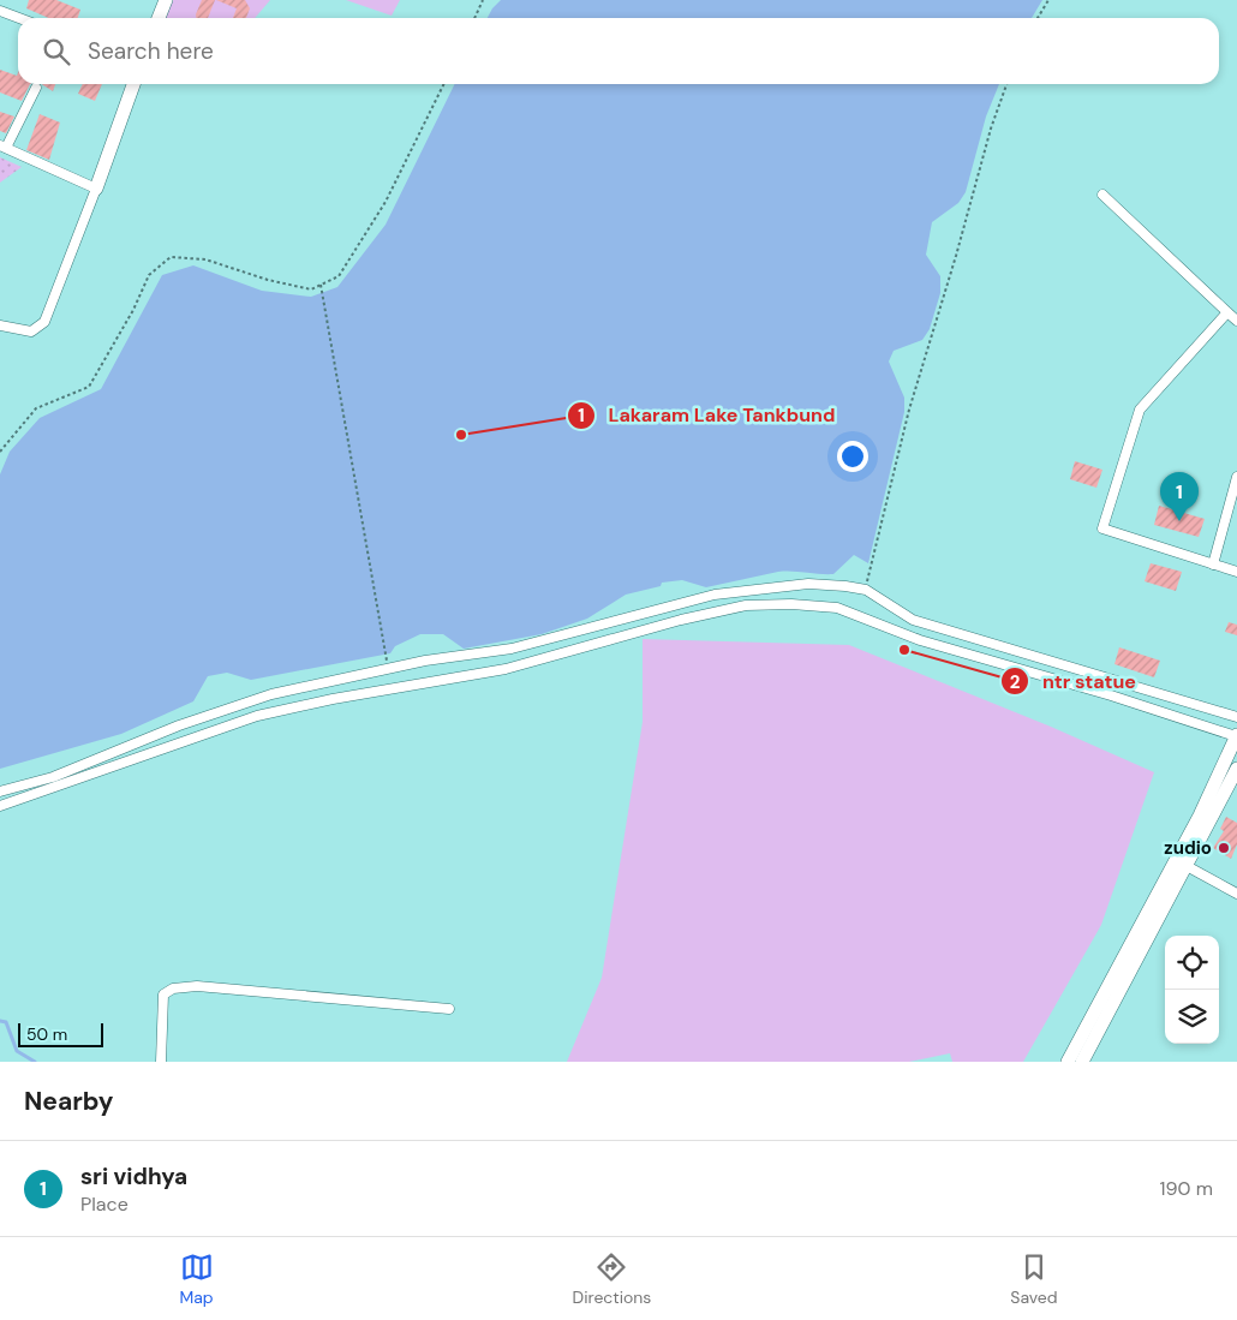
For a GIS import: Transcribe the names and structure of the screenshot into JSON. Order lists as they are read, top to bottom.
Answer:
{
  "places": ["Lakaram Lake Tankbund", "ntr statue", "zudio"],
  "scale_bar": "50 m",
  "page": {
    "search": "Search here",
    "pins": "1",
    "scale": "50 m",
    "heading": "Nearby",
    "list": [
      {
        "mark": "1",
        "name": "sri vidhya",
        "note": "Place",
        "value": "190 m"
      }
    ],
    "nav": ["Map", "Directions", "Saved"]
  }
}
